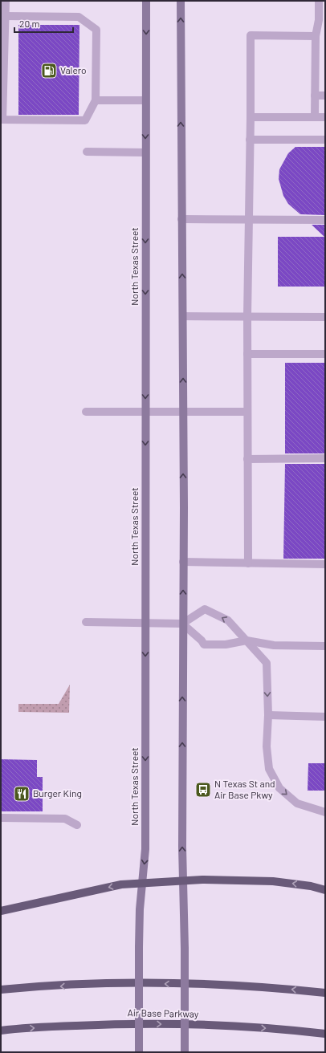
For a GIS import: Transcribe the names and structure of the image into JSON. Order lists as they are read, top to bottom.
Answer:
{
  "streets": {
    "main road": ["North Texas Street", "Air Base Parkway"]
  },
  "places": {
    "fuel station": ["Valero"],
    "bus stop": ["N Texas St and Air Base Pkwy"],
    "restaurant": ["Burger King"]
  },
  "scale_bar": "20 m"
}
